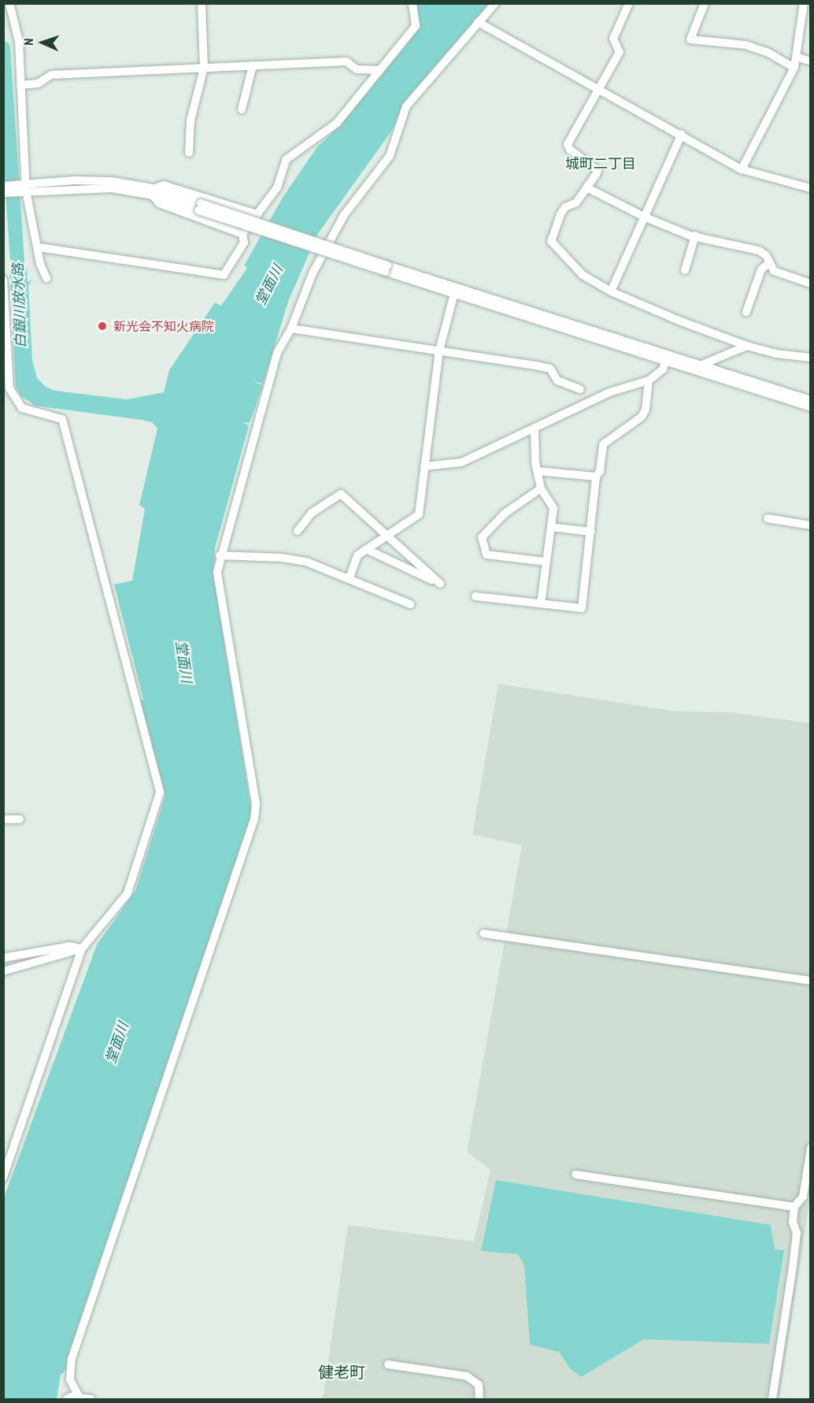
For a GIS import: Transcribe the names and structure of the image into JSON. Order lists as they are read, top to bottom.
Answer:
{
  "districts": ["城町二丁目", "健老町"],
  "water": ["堂面川", "白銀川放水路"],
  "places": ["新光会不知火病院"],
  "north": "left"
}
